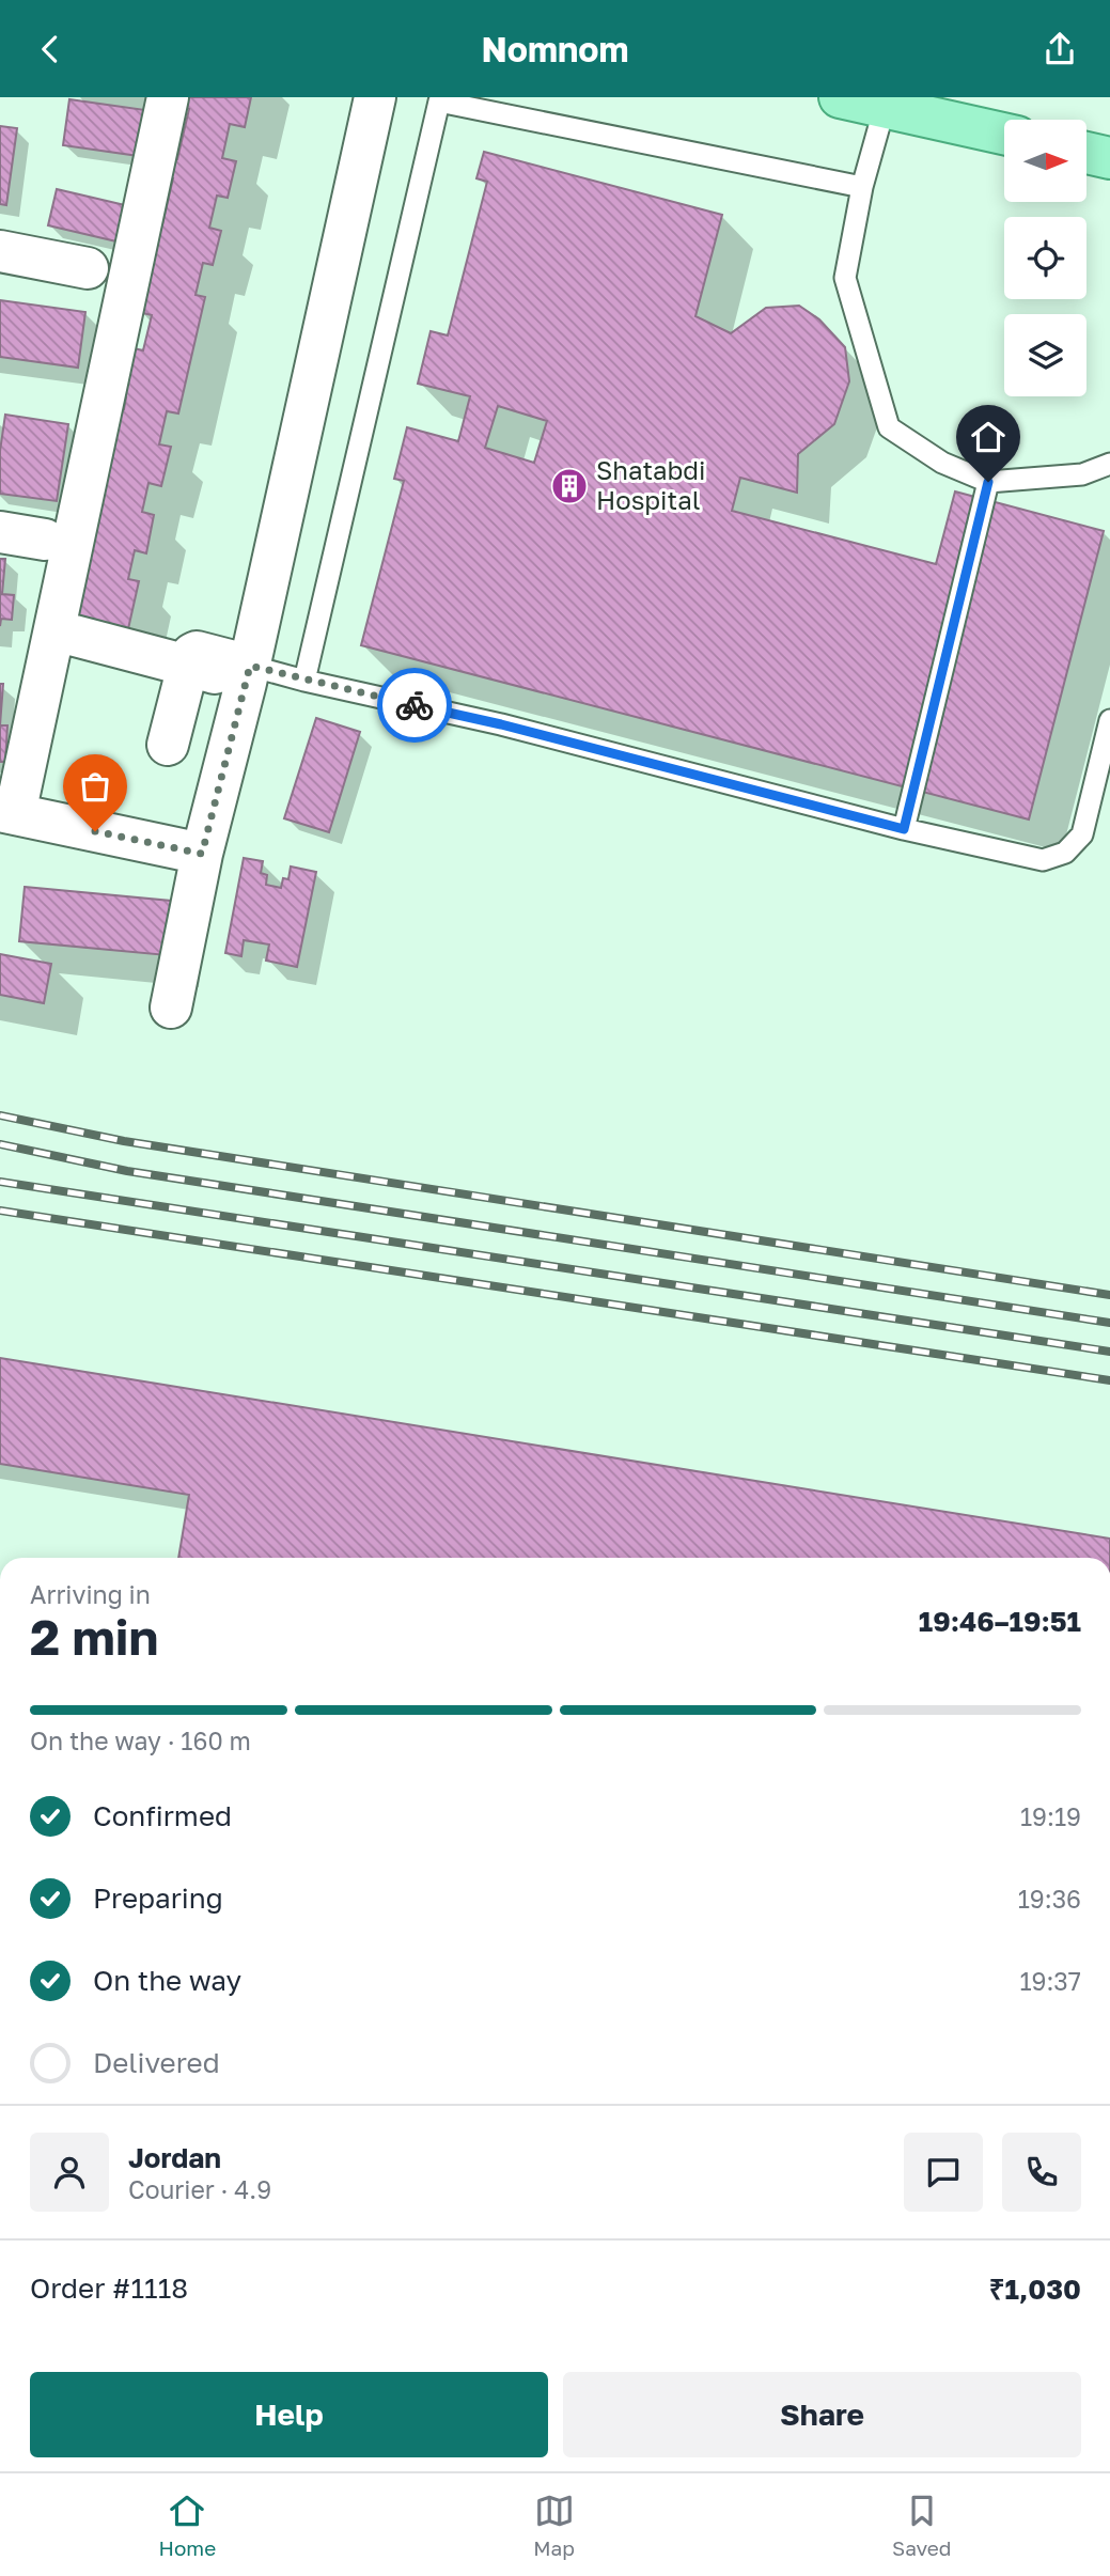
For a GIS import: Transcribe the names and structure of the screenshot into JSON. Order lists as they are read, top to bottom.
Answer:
{
  "places": {
    "building": ["Shatabdi Hospital"]
  },
  "north": "right",
  "page": {
    "header": "Nomnom",
    "heading": ["2 min", "Arriving in", "19:46–19:51"],
    "panel": [
      "Jordan",
      "Courier · 4.9",
      "Order #1118",
      "₹1,030"
    ],
    "bar": "On the way · 160 m",
    "list": [
      ["Confirmed", "19:19"],
      ["Preparing", "19:36"],
      ["On the way", "19:37"],
      "Delivered"
    ],
    "buttons": ["Help", "Share"],
    "tabs": ["Home", "Map", "Saved"]
  }
}
